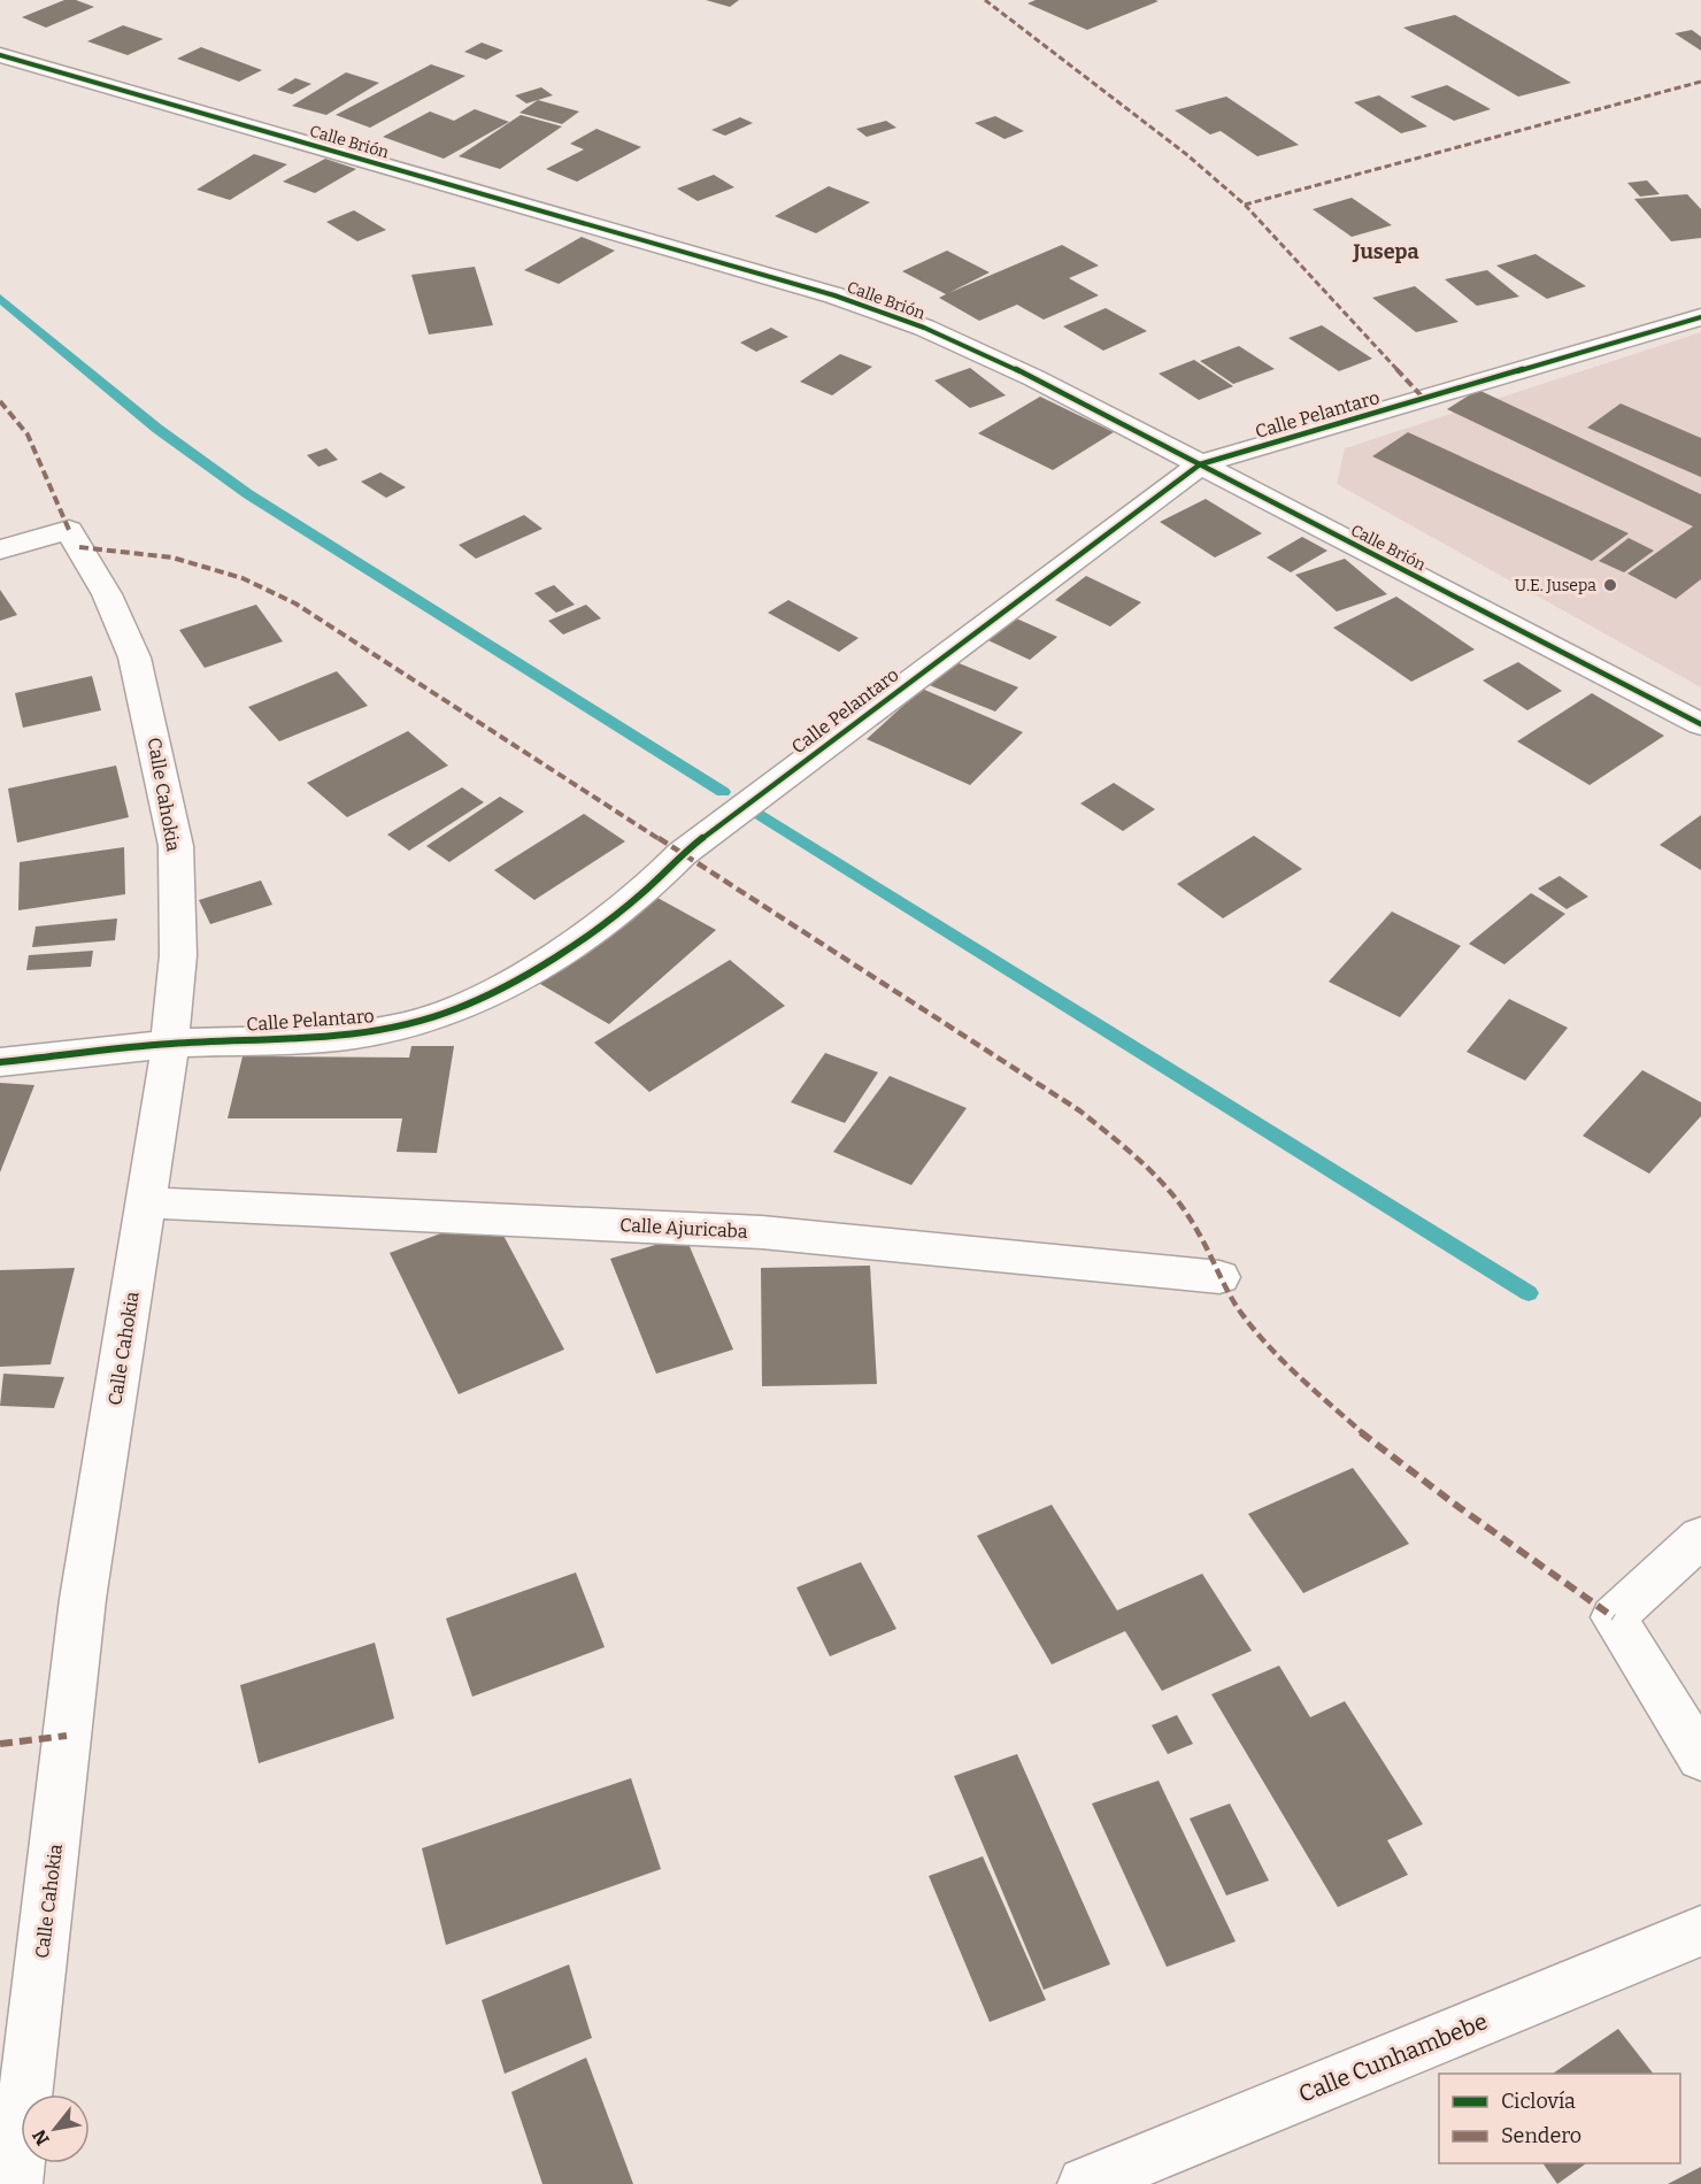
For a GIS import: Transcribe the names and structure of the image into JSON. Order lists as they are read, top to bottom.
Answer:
{
  "streets": {
    "street": [
      "Calle Brión",
      "Calle Pelantaro",
      "Calle Cahokia",
      "Calle Ajuricaba",
      "Calle Cunhambebe"
    ]
  },
  "crossings": [
    ["Calle Brión", "Calle Pelantaro"],
    ["Calle Pelantaro", "Calle Cahokia"],
    ["Calle Cahokia", "Calle Ajuricaba"]
  ],
  "districts": ["Jusepa"],
  "places": ["U.E. Jusepa"],
  "legend": ["Ciclovía", "Sendero"],
  "north": "bottom left"
}
